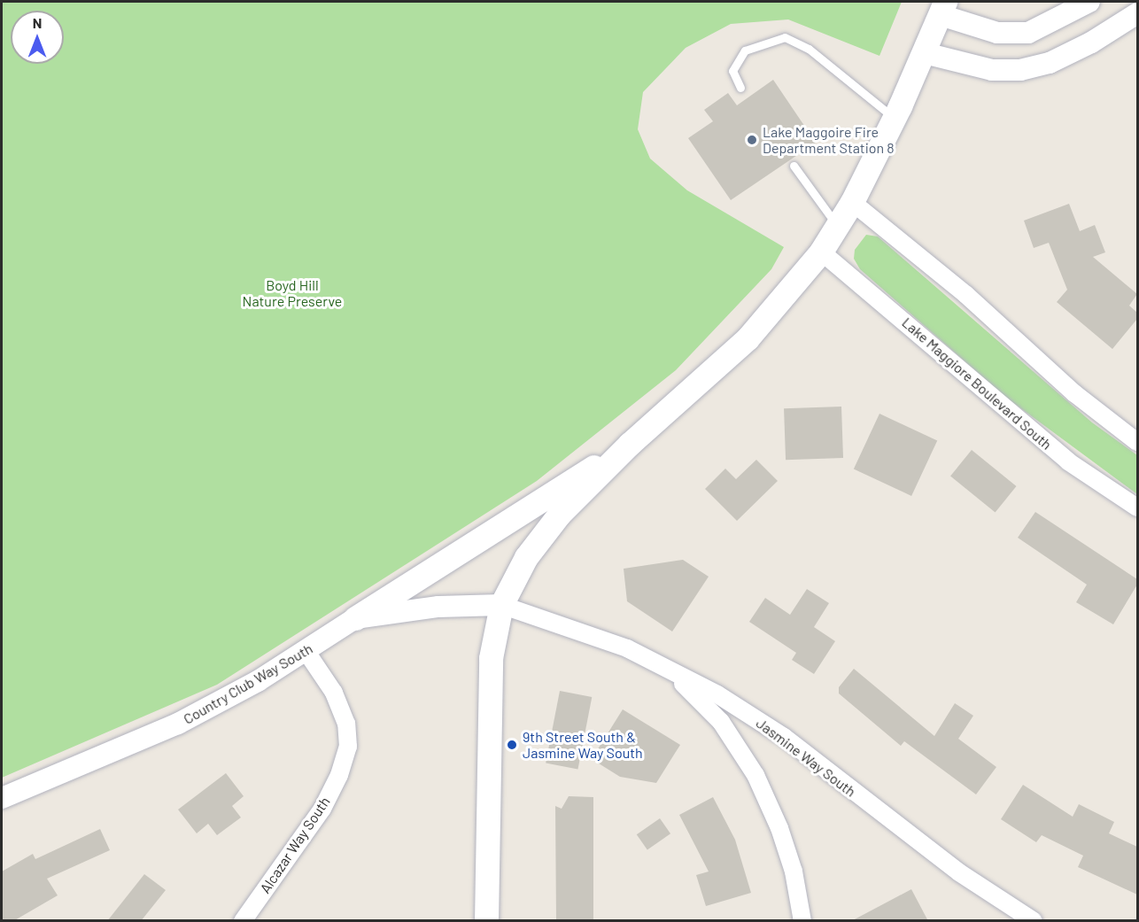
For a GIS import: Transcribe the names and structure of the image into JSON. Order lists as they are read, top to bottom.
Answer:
{
  "streets": {
    "street": [
      "Lake Maggiore Boulevard South",
      "Country Club Way South",
      "Jasmine Way South",
      "Alcazar Way South"
    ]
  },
  "crossings": [
    ["Country Club Way South", "Jasmine Way South"],
    ["Country Club Way South", "Alcazar Way South"]
  ],
  "parks": ["Boyd Hill Nature Preserve"],
  "places": ["Lake Maggoire Fire Department Station 8", "9th Street South & Jasmine Way South"],
  "north": "top"
}
